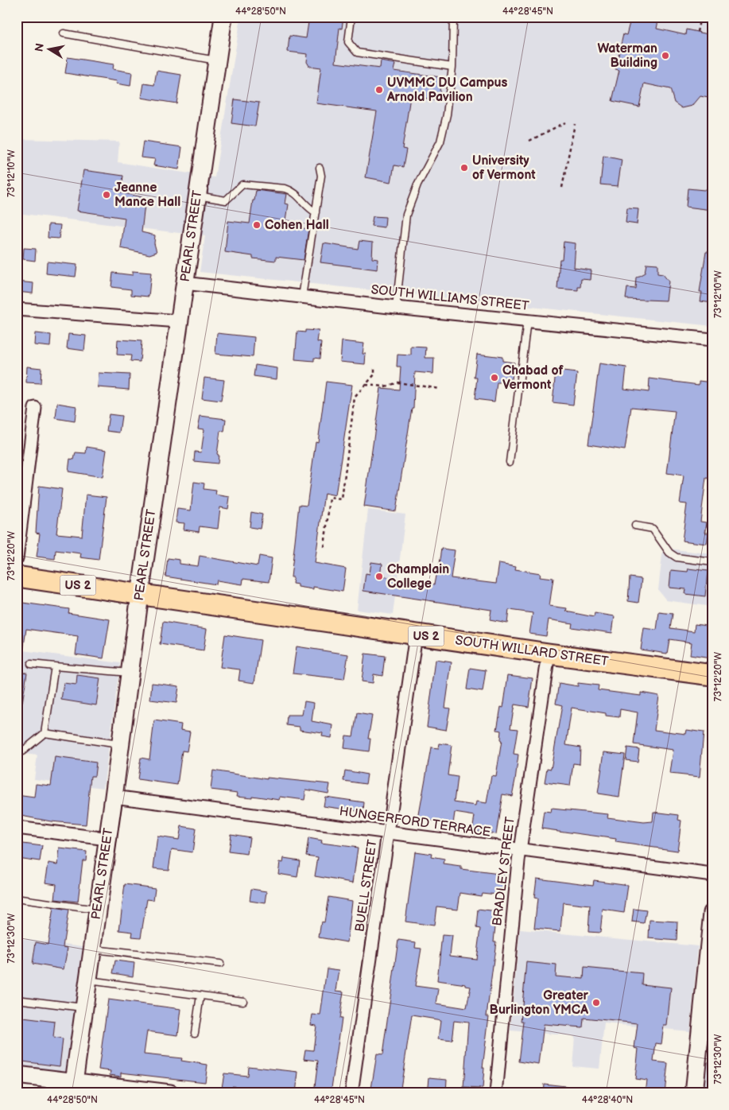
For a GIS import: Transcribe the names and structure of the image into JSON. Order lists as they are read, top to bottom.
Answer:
{
  "streets": {
    "main road": ["PEARL STREET", "US 2", "SOUTH WILLARD STREET"],
    "street": [
      "SOUTH WILLIAMS STREET",
      "HUNGERFORD TERRACE",
      "BRADLEY STREET",
      "BUELL STREET"
    ]
  },
  "crossings": [
    ["PEARL STREET", "SOUTH WILLIAMS STREET"],
    ["PEARL STREET", "US 2"],
    ["PEARL STREET", "SOUTH WILLARD STREET"],
    ["PEARL STREET", "HUNGERFORD TERRACE"],
    ["US 2", "SOUTH WILLARD STREET"],
    ["SOUTH WILLARD STREET", "BRADLEY STREET"],
    ["SOUTH WILLARD STREET", "BUELL STREET"],
    ["HUNGERFORD TERRACE", "BRADLEY STREET"],
    ["HUNGERFORD TERRACE", "BUELL STREET"]
  ],
  "places": [
    "Waterman Building",
    "UVMMC DU Campus Arnold Pavilion",
    "University of Vermont",
    "Jeanne Mance Hall",
    "Cohen Hall",
    "Chabad of Vermont",
    "Champlain College",
    "Greater Burlington YMCA"
  ],
  "north": "left",
  "coordinates": [
    "44°28'50\"N",
    "44°28'45\"N",
    "73°12'10\"W",
    "73°12'20\"W",
    "73°12'30\"W",
    "44°28'40\"N"
  ]
}
